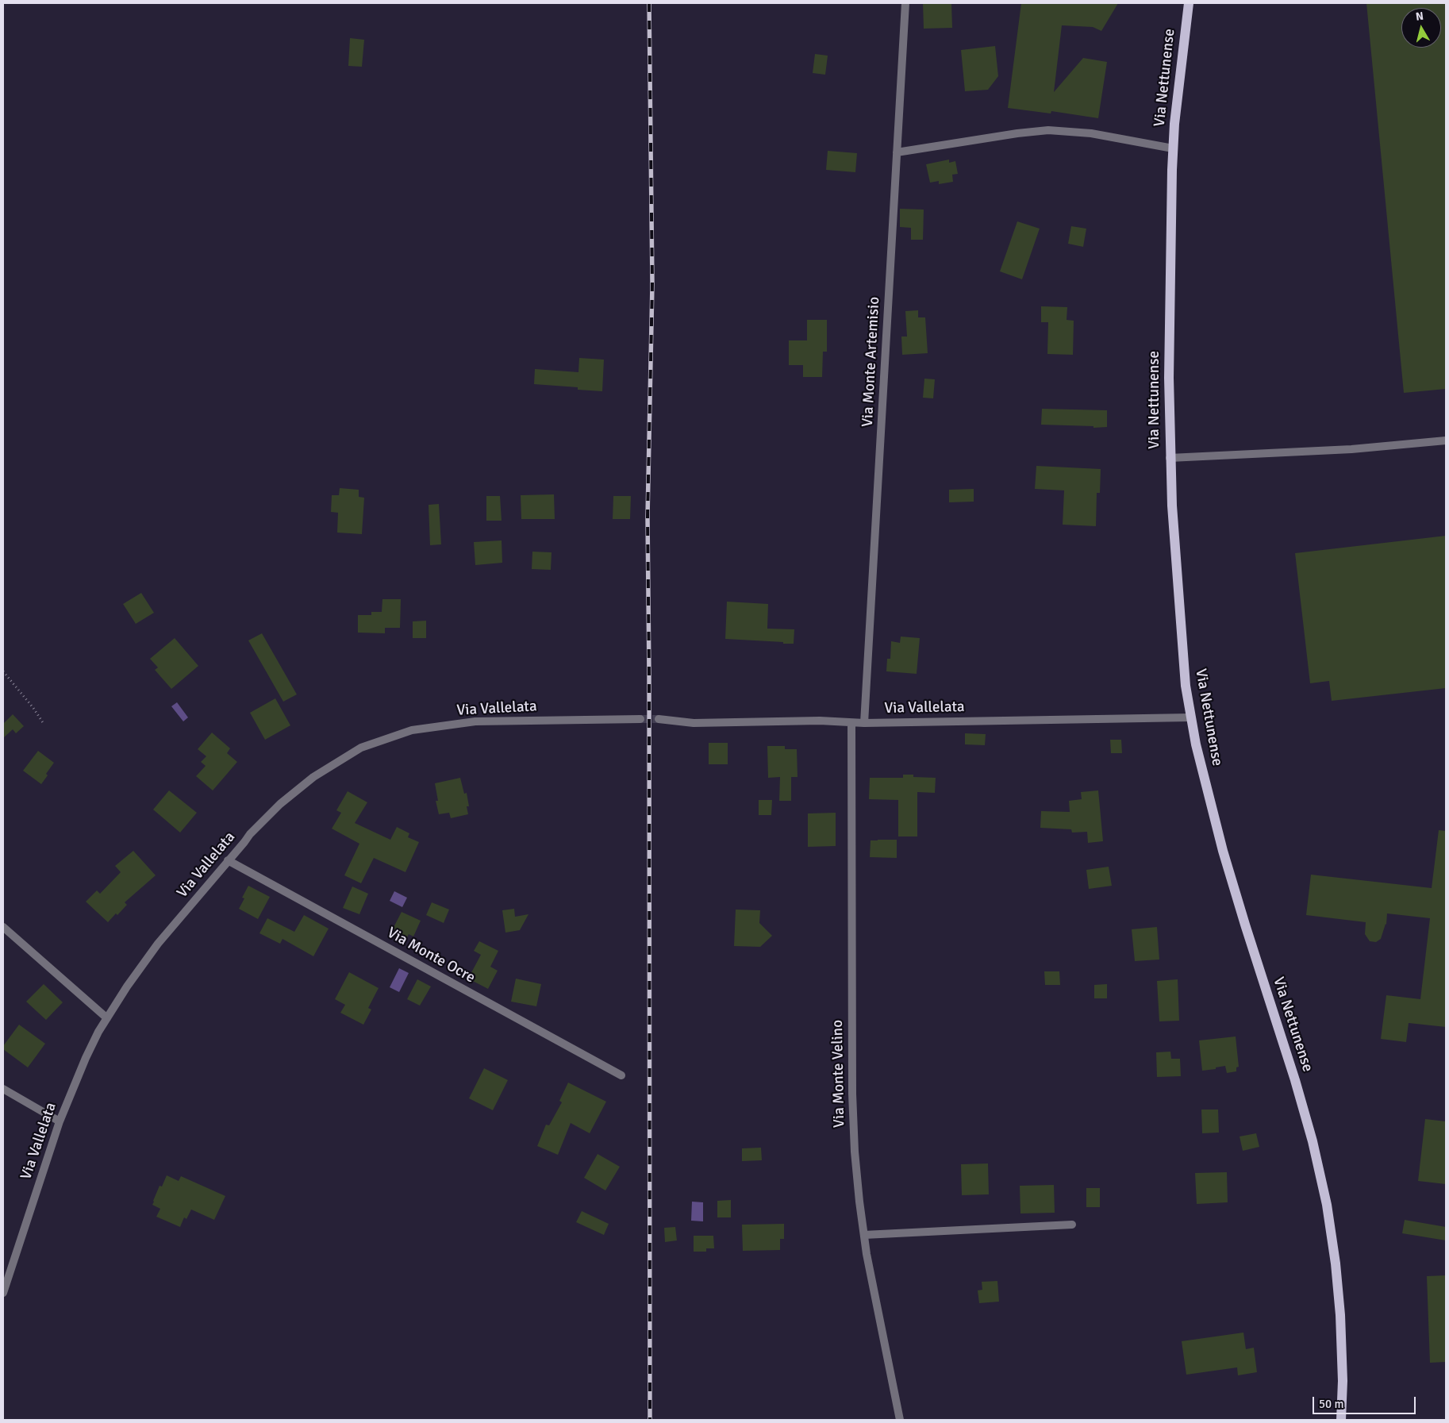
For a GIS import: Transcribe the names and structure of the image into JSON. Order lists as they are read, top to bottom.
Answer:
{
  "streets": {
    "main road": ["Via Nettunense"],
    "street": [
      "Via Monte Artemisio",
      "Via Vallelata",
      "Via Monte Ocre",
      "Via Monte Velino"
    ]
  },
  "crossings": [
    ["Via Nettunense", "Via Vallelata"],
    ["Via Monte Artemisio", "Via Vallelata"],
    ["Via Vallelata", "Via Monte Ocre"],
    ["Via Vallelata", "Via Monte Velino"]
  ],
  "scale_bar": "50 m",
  "north": "top"
}
